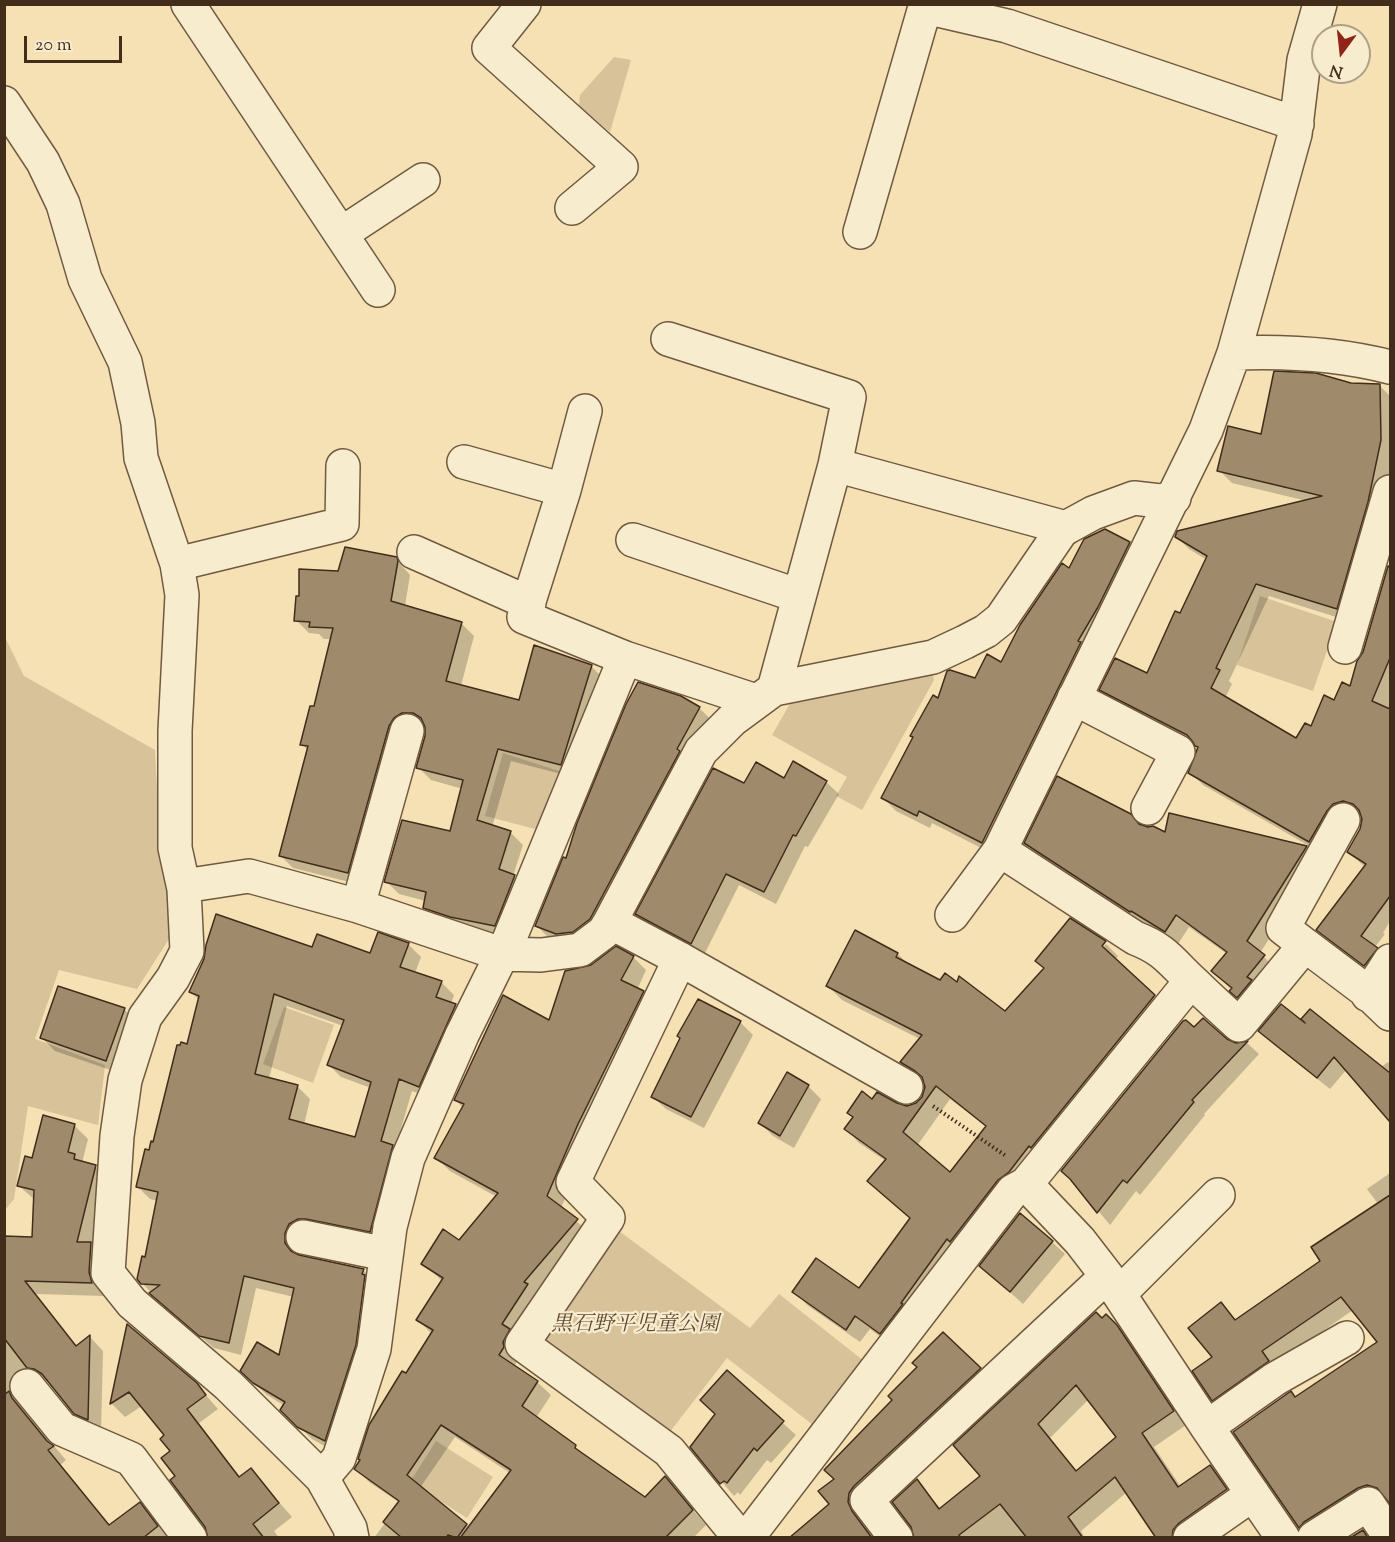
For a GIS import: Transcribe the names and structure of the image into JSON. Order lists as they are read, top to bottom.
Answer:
{
  "parks": ["黒石野平児童公園"],
  "scale_bar": "20 m",
  "north": "bottom"
}
